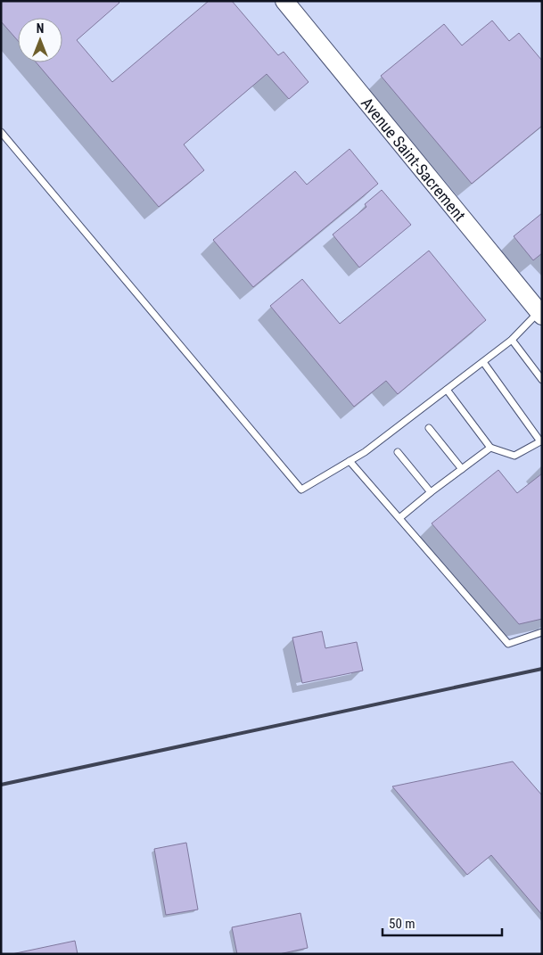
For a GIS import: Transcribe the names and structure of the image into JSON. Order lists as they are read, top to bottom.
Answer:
{
  "streets": {
    "main road": ["Avenue Saint-Sacrement"]
  },
  "scale_bar": "50 m",
  "north": "top"
}
